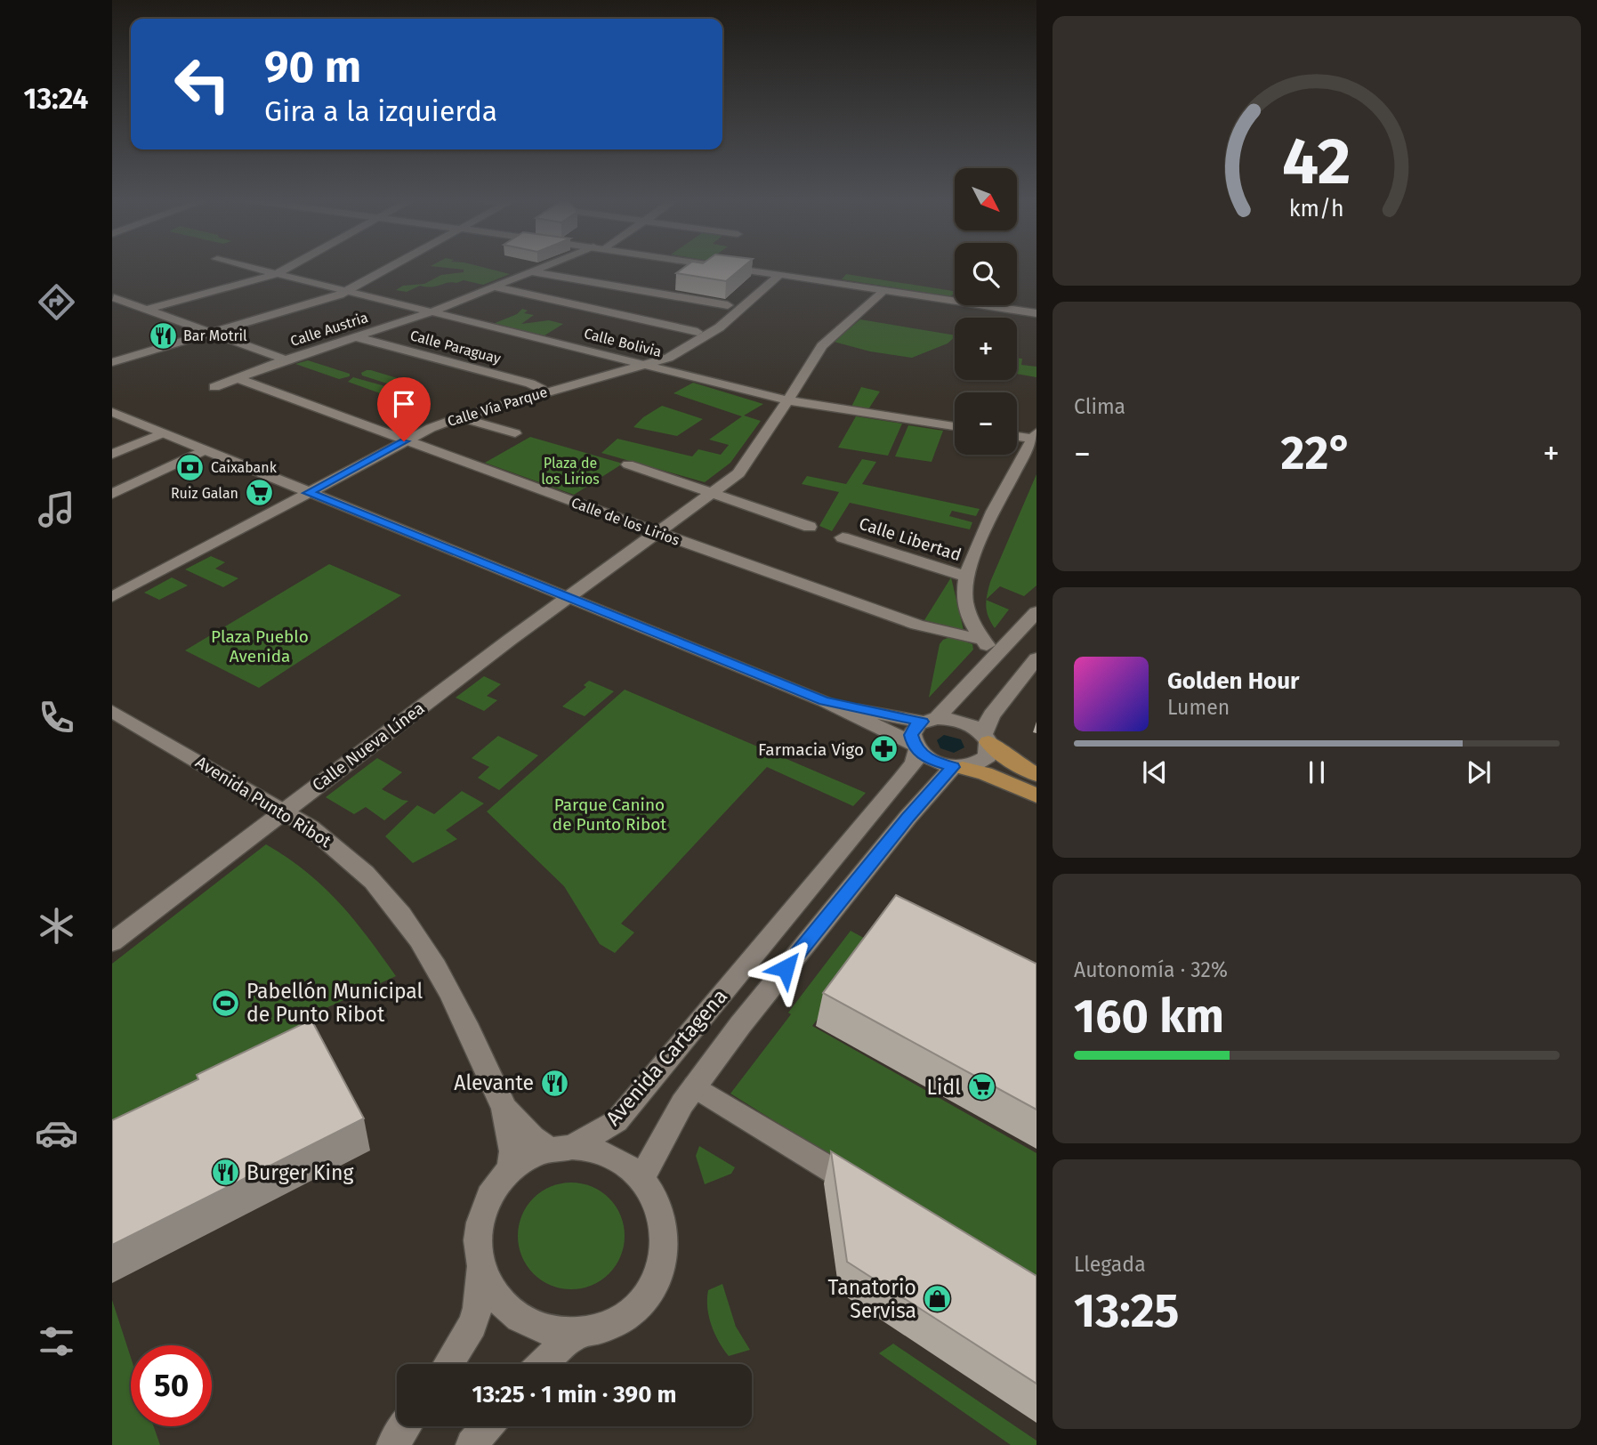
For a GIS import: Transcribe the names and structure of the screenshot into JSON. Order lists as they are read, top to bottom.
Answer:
{
  "streets": {
    "street": [
      "Calle Austria",
      "Calle Bolivia",
      "Calle Paraguay",
      "Calle Vía Parque",
      "Calle de los Lirios",
      "Calle Libertad",
      "Calle Nueva Línea",
      "Avenida Punto Ribot",
      "Avenida Cartagena"
    ]
  },
  "crossings": [
    ["Calle Austria", "Calle Bolivia"],
    ["Calle Austria", "Calle Paraguay"],
    ["Calle Austria", "Calle de los Lirios"],
    ["Calle Bolivia", "Calle Vía Parque"],
    ["Calle Bolivia", "Calle Nueva Línea"],
    ["Calle Paraguay", "Calle Vía Parque"],
    ["Calle Vía Parque", "Calle de los Lirios"],
    ["Calle de los Lirios", "Calle Nueva Línea"],
    ["Calle Nueva Línea", "Avenida Punto Ribot"],
    ["Avenida Punto Ribot", "Avenida Cartagena"]
  ],
  "parks": ["Plaza de los Lirios", "Plaza Pueblo Avenida", "Parque Canino de Punto Ribot"],
  "places": {
    "restaurant": ["Bar Motril", "Alevante", "Burger King"],
    "bank": ["Caixabank"],
    "supermarket": ["Ruiz Galan", "Lidl"],
    "pharmacy": ["Farmacia Vigo"],
    "sports": ["Pabellón Municipal de Punto Ribot"],
    "shop": ["Tanatorio Servisa"]
  },
  "north": "bottom right",
  "page": {
    "tabs": "13:24",
    "turn": ["90 m", "Gira a la izquierda"],
    "map_buttons": ["+", "−"],
    "tile": [
      "Clima",
      ["Autonomía · 32%", "160 km"],
      ["Llegada", "13:25"]
    ],
    "heat": ["−", "22°", "+"],
    "song": ["Golden Hour", "Lumen"],
    "limit": "50",
    "trip": "13:25 · 1 min · 390 m",
    "gauge": ["42", "km/h"]
  }
}
